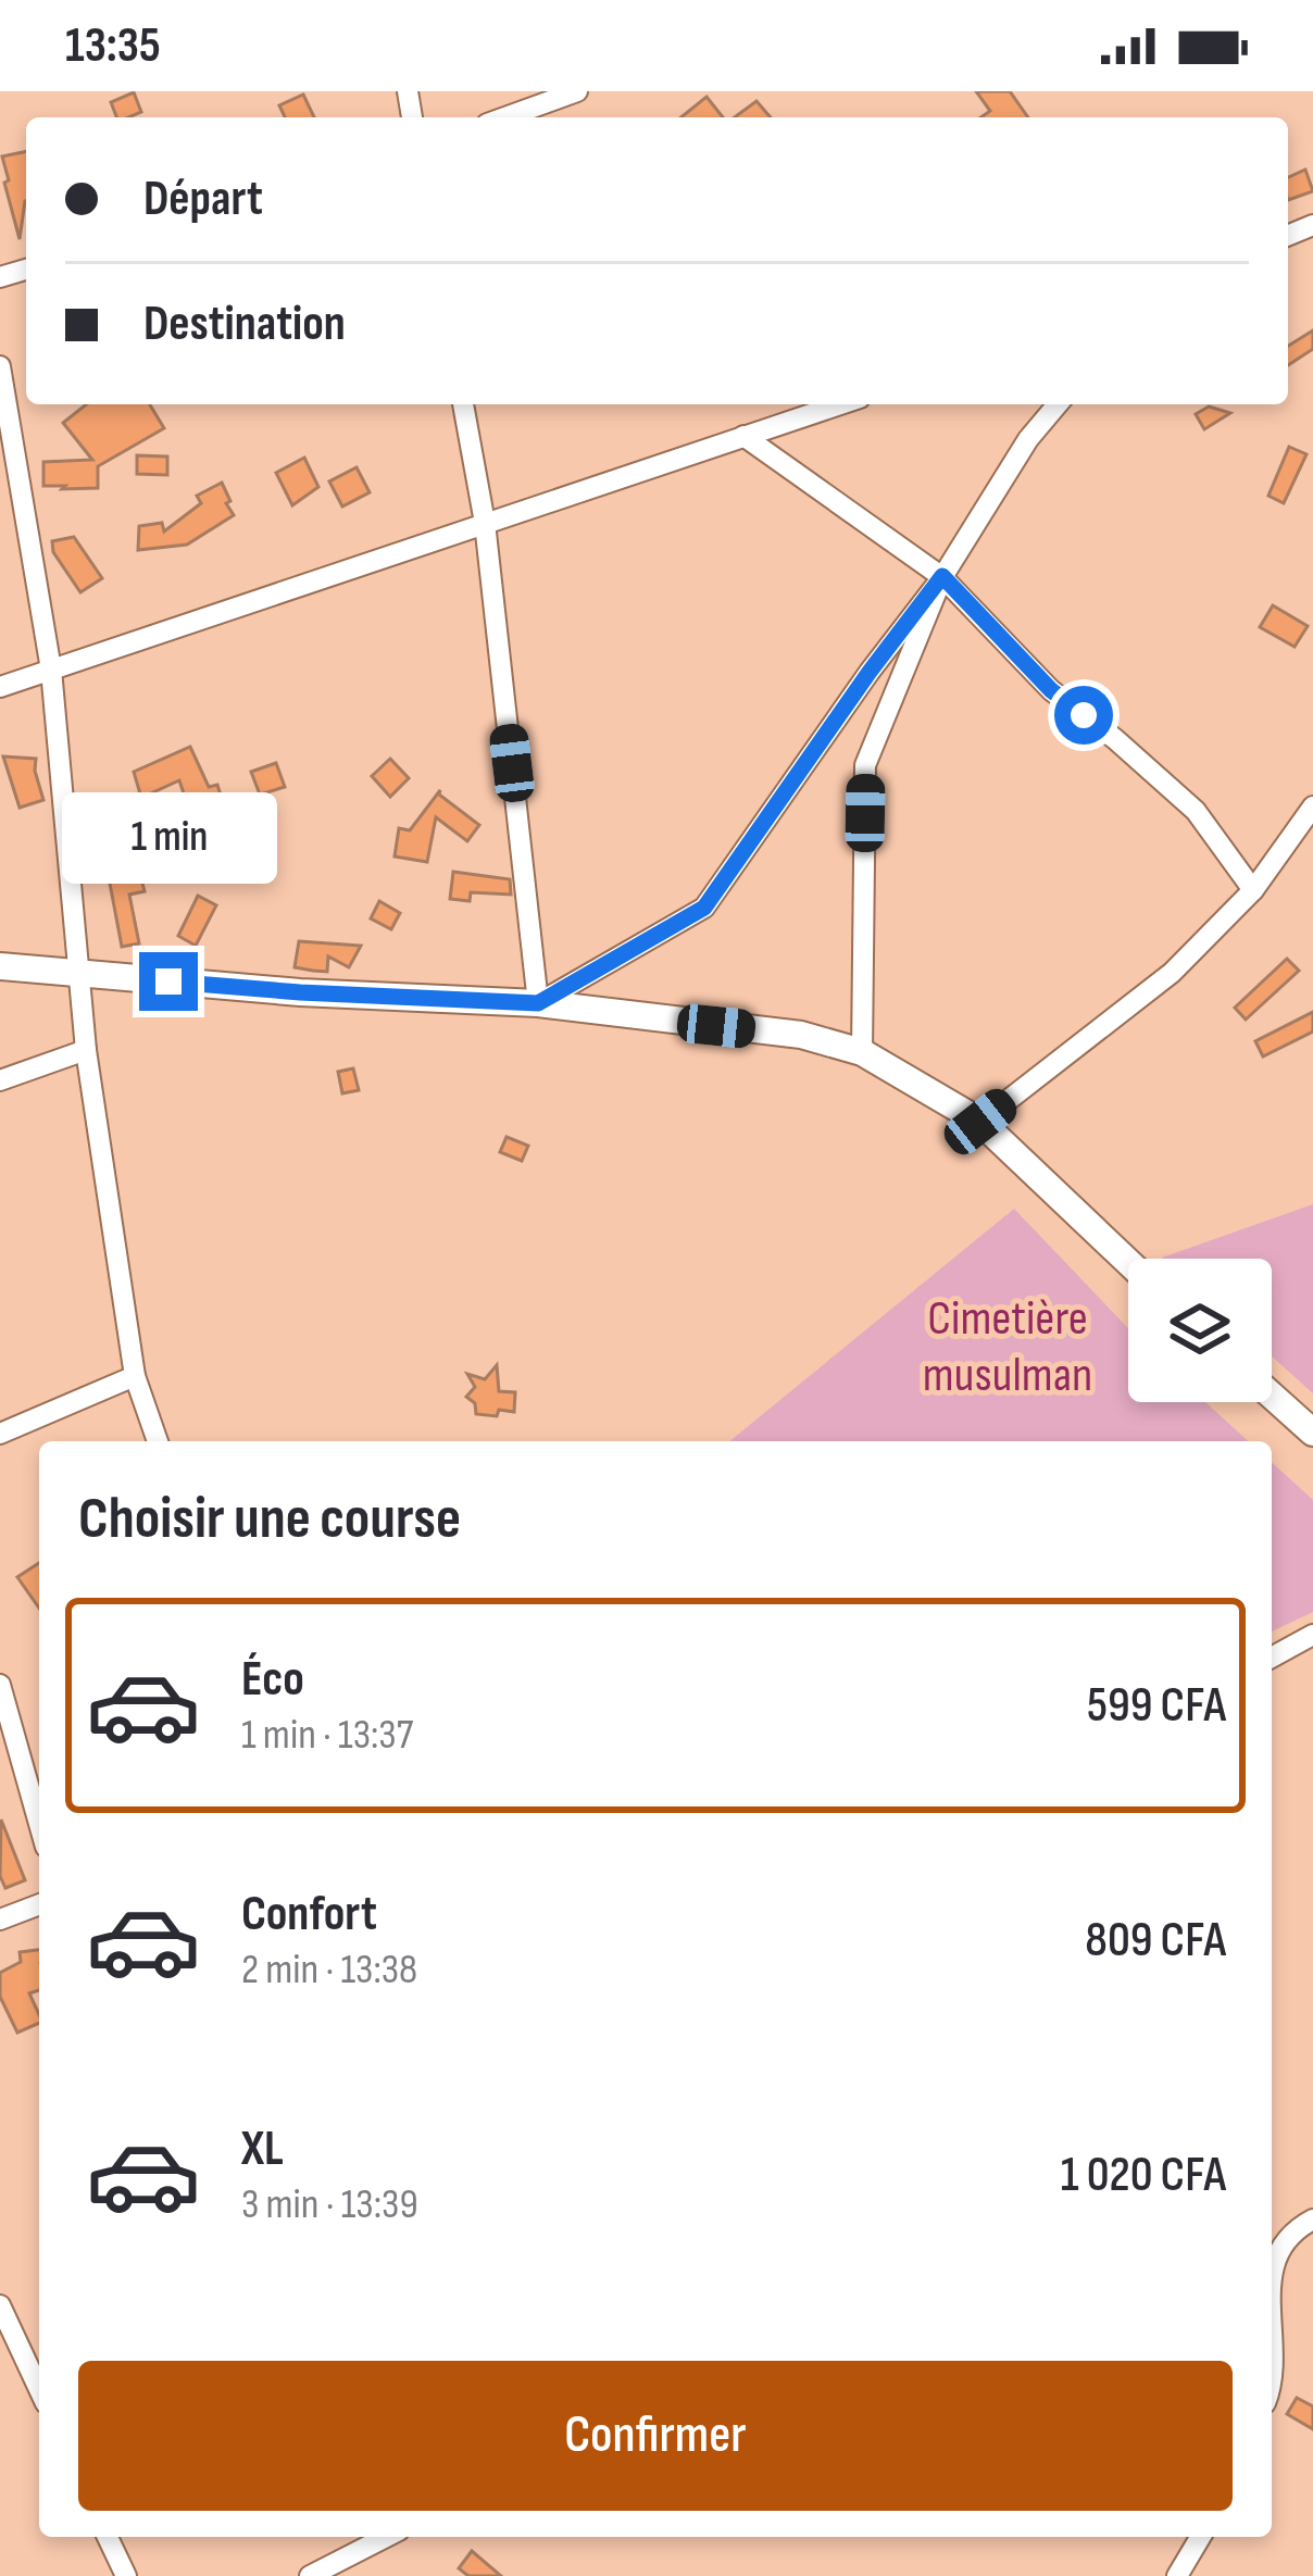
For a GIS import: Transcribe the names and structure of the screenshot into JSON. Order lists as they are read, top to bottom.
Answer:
{
  "parks": ["Cimetière musulman"],
  "page": {
    "status": "13:35",
    "banner": ["Départ", "Destination"],
    "bubble": "1 min",
    "heading": "Choisir une course",
    "list": [
      {
        "name": "Éco",
        "note": "1 min · 13:37",
        "value": "599 CFA"
      },
      {
        "name": "Confort",
        "note": "2 min · 13:38",
        "value": "809 CFA"
      },
      {
        "name": "XL",
        "note": "3 min · 13:39",
        "value": "1 020 CFA"
      }
    ],
    "buttons": "Confirmer"
  }
}
